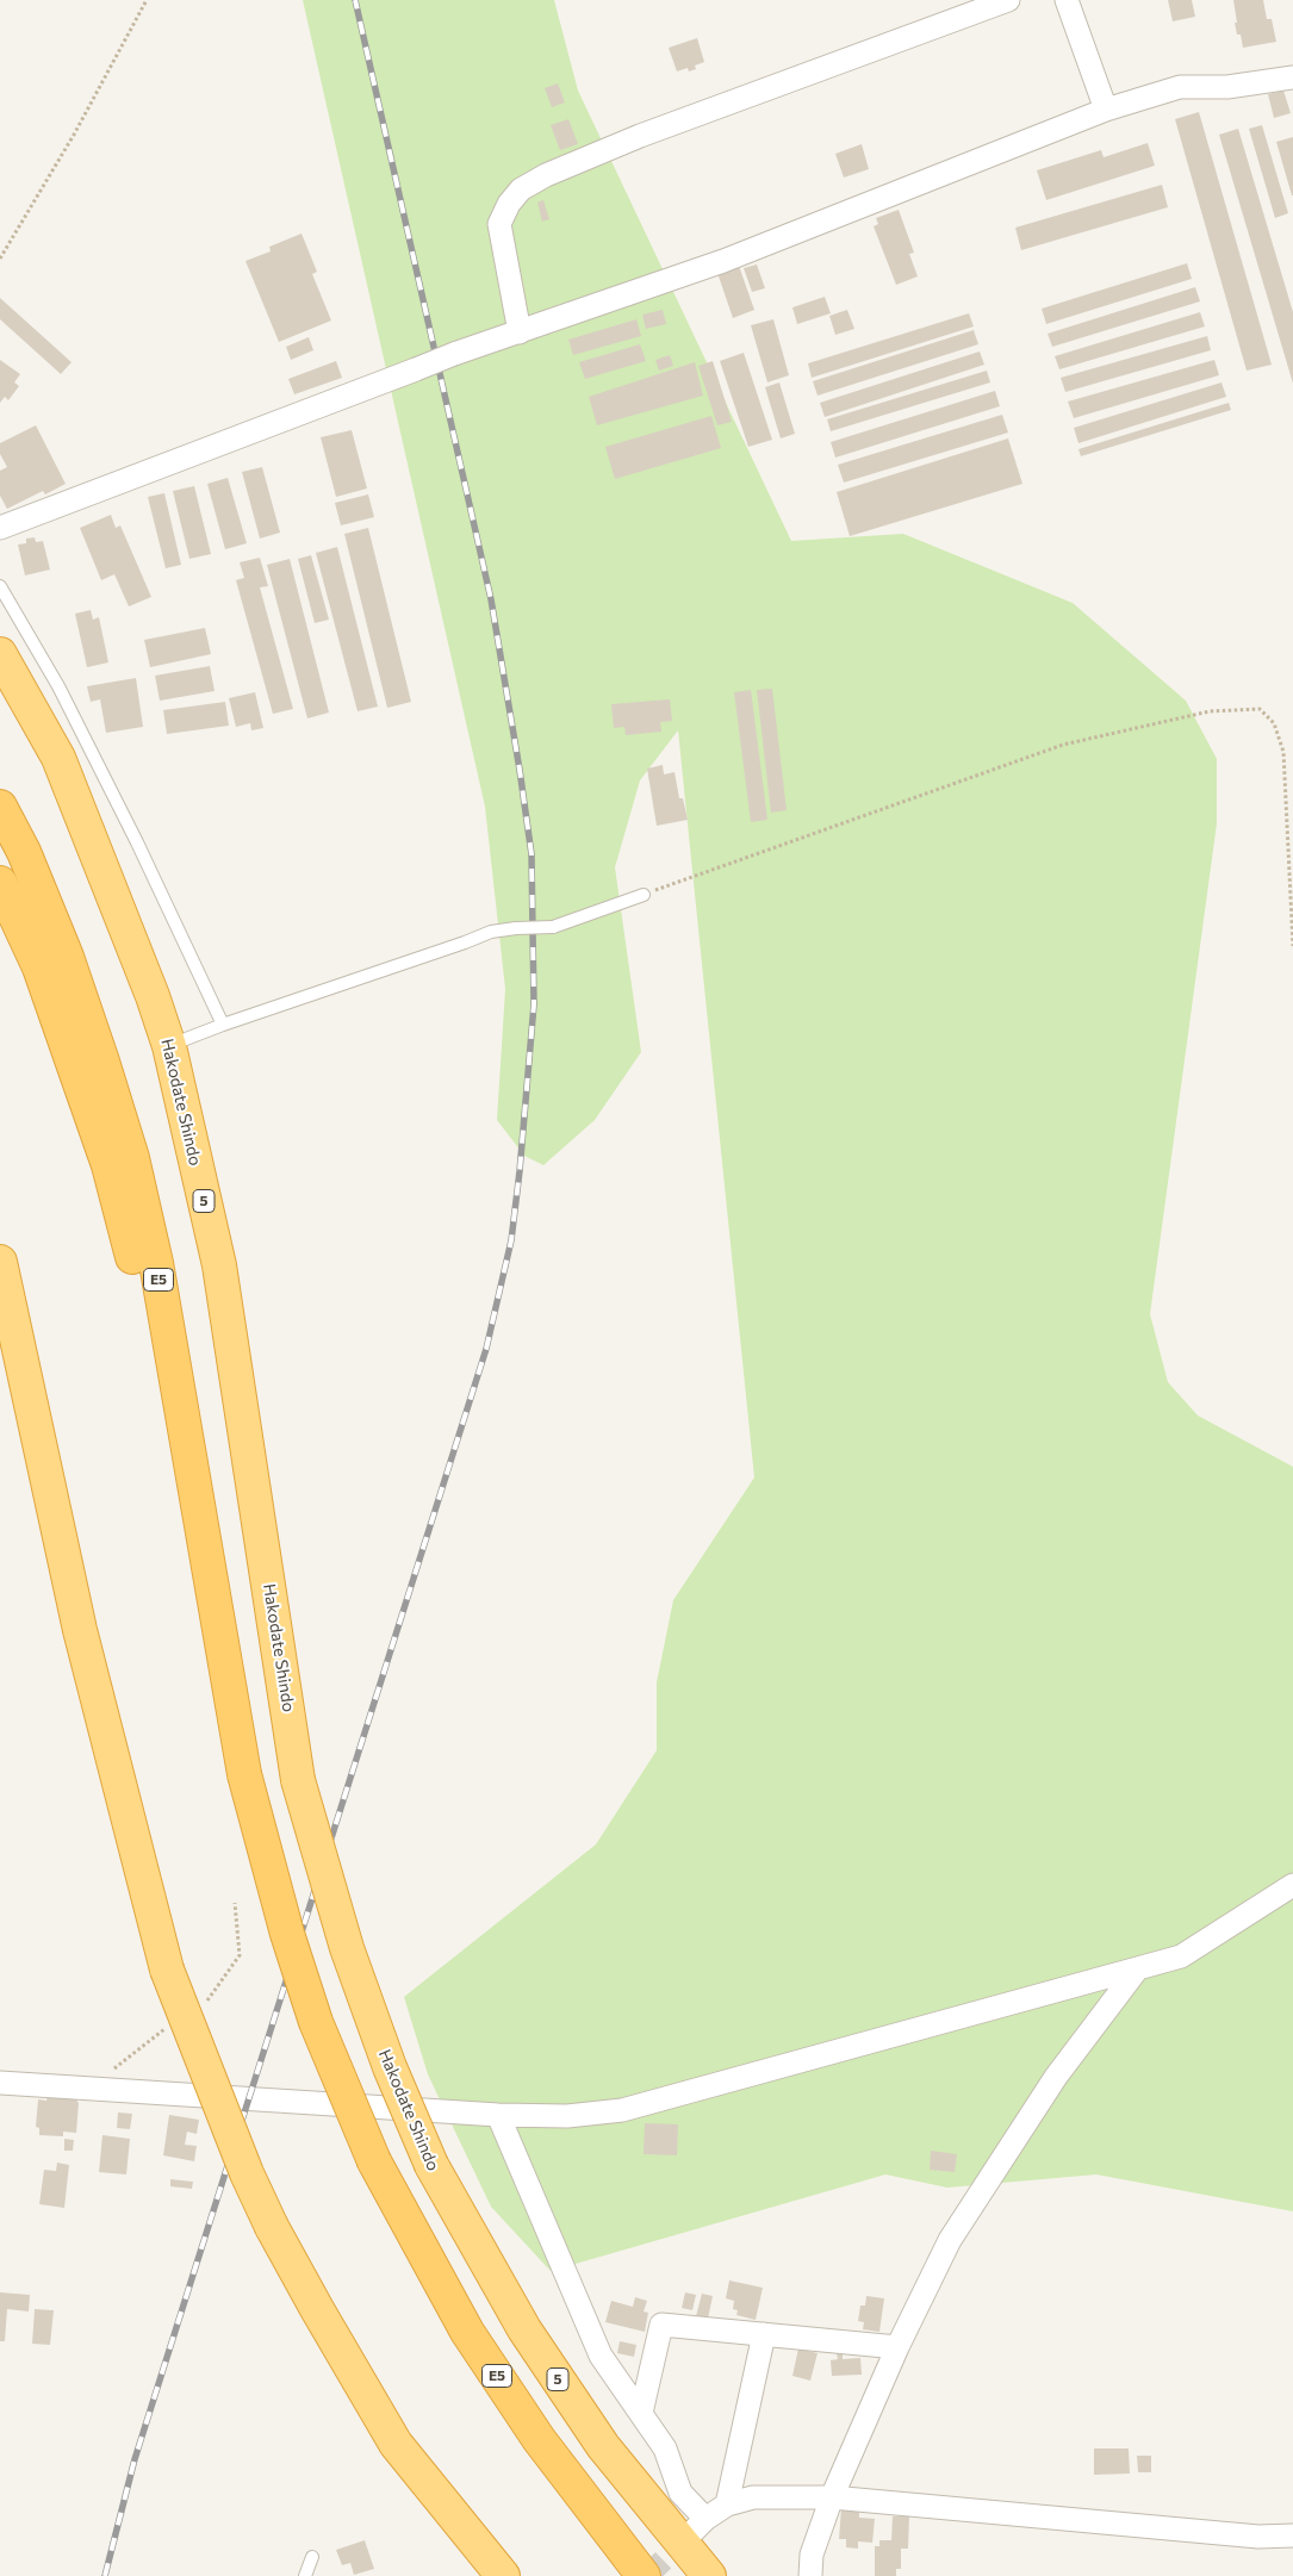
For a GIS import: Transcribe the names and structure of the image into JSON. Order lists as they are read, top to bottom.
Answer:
{
  "streets": {
    "highway": ["Hakodate Shindo", "5", "E5"]
  }
}
